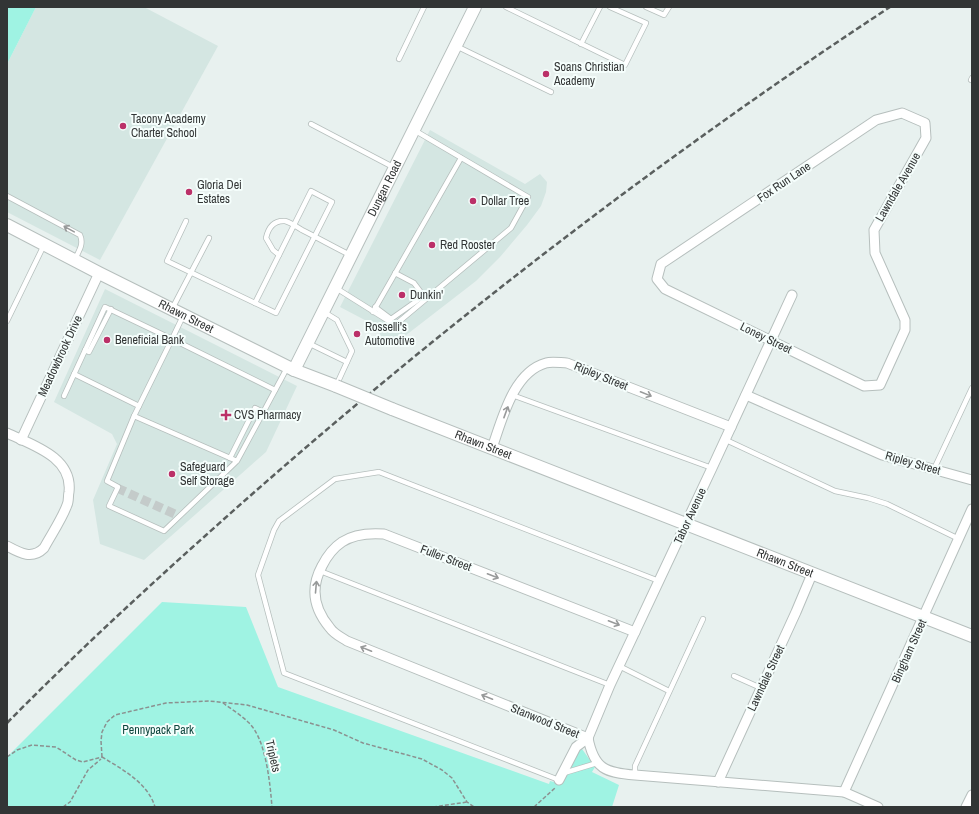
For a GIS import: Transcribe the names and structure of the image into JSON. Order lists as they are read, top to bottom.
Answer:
{
  "streets": {
    "main road": ["Dungan Road", "Rhawn Street"],
    "street": [
      "Fox Run Lane",
      "Lawndale Avenue",
      "Loney Street",
      "Meadowbrook Drive",
      "Ripley Street",
      "Tabor Avenue",
      "Fuller Street",
      "Bingham Street",
      "Lawndale Street",
      "Stanwood Street"
    ],
    "path": ["Triplets"]
  },
  "crossings": [
    ["Fox Run Lane", "Lawndale Avenue"],
    ["Fox Run Lane", "Loney Street"],
    ["Lawndale Avenue", "Loney Street"],
    ["Dungan Road", "Rhawn Street"],
    ["Rhawn Street", "Meadowbrook Drive"],
    ["Rhawn Street", "Ripley Street"],
    ["Rhawn Street", "Tabor Avenue"],
    ["Rhawn Street", "Bingham Street"],
    ["Rhawn Street", "Lawndale Street"],
    ["Loney Street", "Tabor Avenue"],
    ["Ripley Street", "Tabor Avenue"],
    ["Tabor Avenue", "Fuller Street"],
    ["Tabor Avenue", "Stanwood Street"],
    ["Fuller Street", "Stanwood Street"]
  ],
  "one_way": ["Stanwood Street"],
  "parks": ["Pennypack Park"],
  "places": {
    "other": [
      "Soans Christian Academy",
      "Tacony Academy Charter School",
      "Gloria Dei Estates",
      "Dollar Tree",
      "Red Rooster",
      "Dunkin'",
      "Rosselli's Automotive",
      "Beneficial Bank",
      "Safeguard Self Storage"
    ],
    "health": ["CVS Pharmacy"]
  }
}
